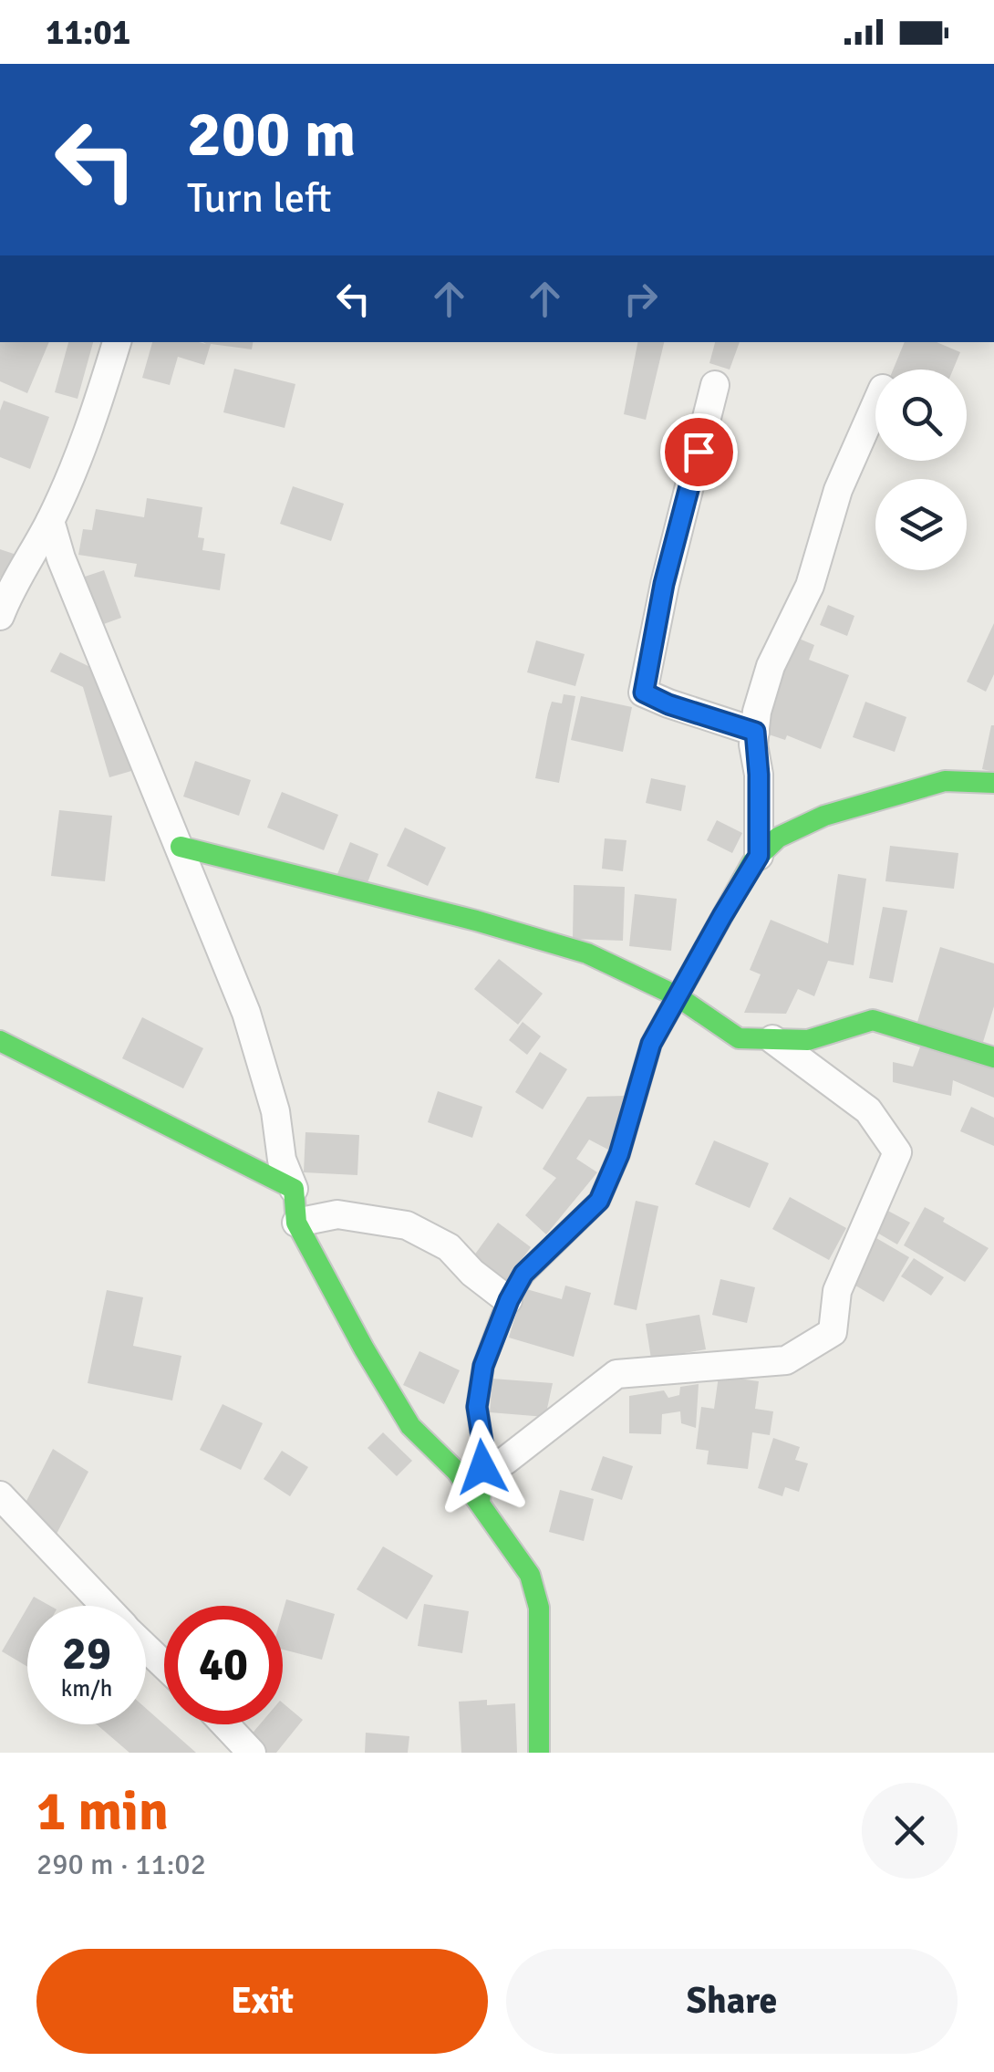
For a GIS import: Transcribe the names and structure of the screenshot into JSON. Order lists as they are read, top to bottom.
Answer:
{
  "page": {
    "status": "11:01",
    "turn": ["200 m", "Turn left"],
    "speed": "29 km/h",
    "limit": "40",
    "heading": ["1 min", "290 m · 11:02"],
    "buttons": ["Exit", "Share"]
  }
}
